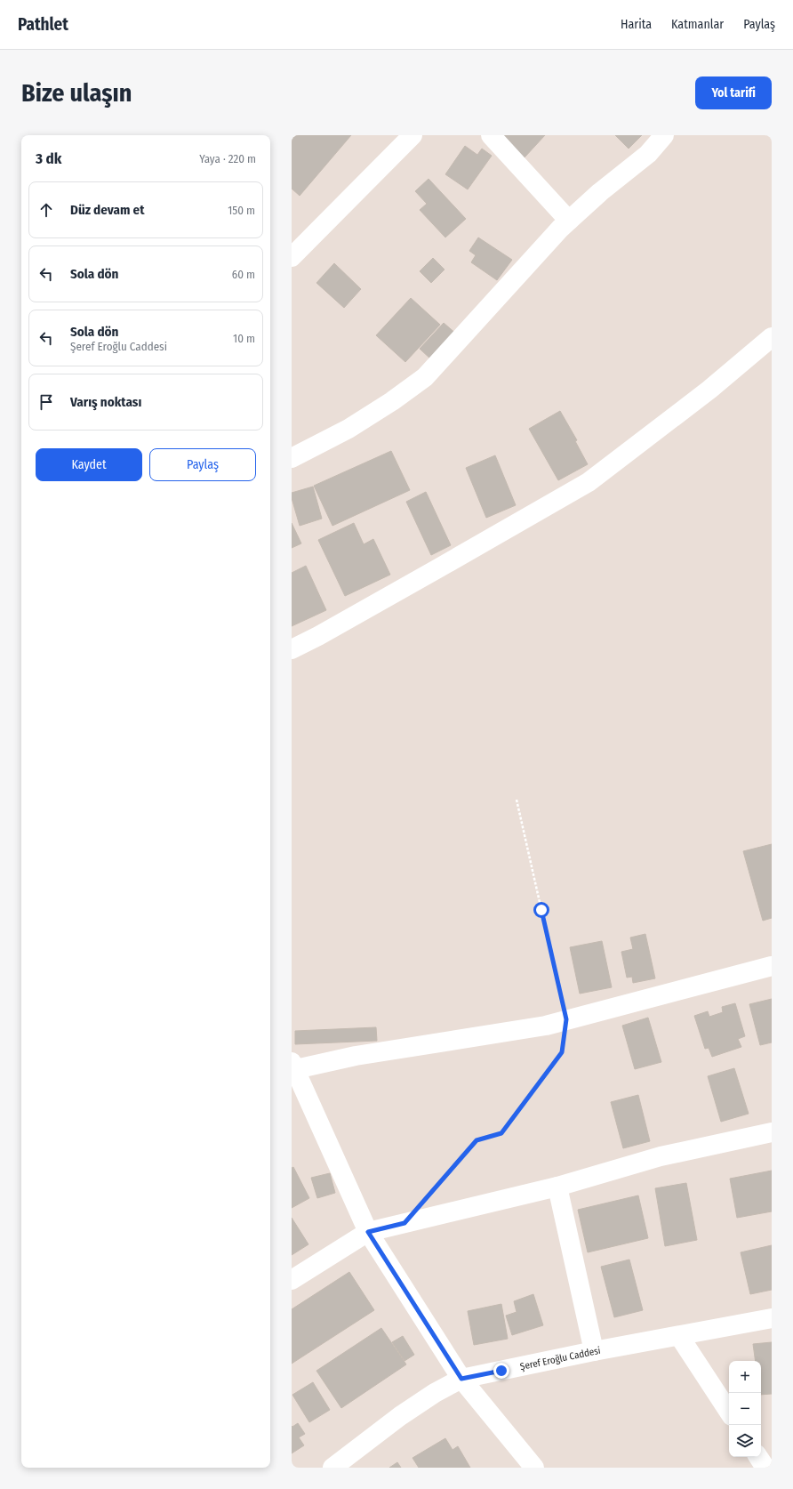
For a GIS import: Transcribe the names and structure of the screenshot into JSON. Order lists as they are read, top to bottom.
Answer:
{
  "streets": {
    "street": ["Şeref Eroğlu Caddesi"]
  },
  "page": {
    "header": "Pathlet",
    "nav": ["Harita", "Katmanlar", "Paylaş"],
    "buttons": [
      "Yol tarifi",
      ["Kaydet", "Paylaş"]
    ],
    "title": "Bize ulaşın",
    "heading": ["3 dk", "Yaya · 220 m"],
    "list": [
      ["Düz devam et", "150 m"],
      ["Sola dön", "60 m"],
      ["Sola dön", "Şeref Eroğlu Caddesi", "10 m"],
      "Varış noktası"
    ],
    "map_buttons": ["+", "−"]
  }
}
